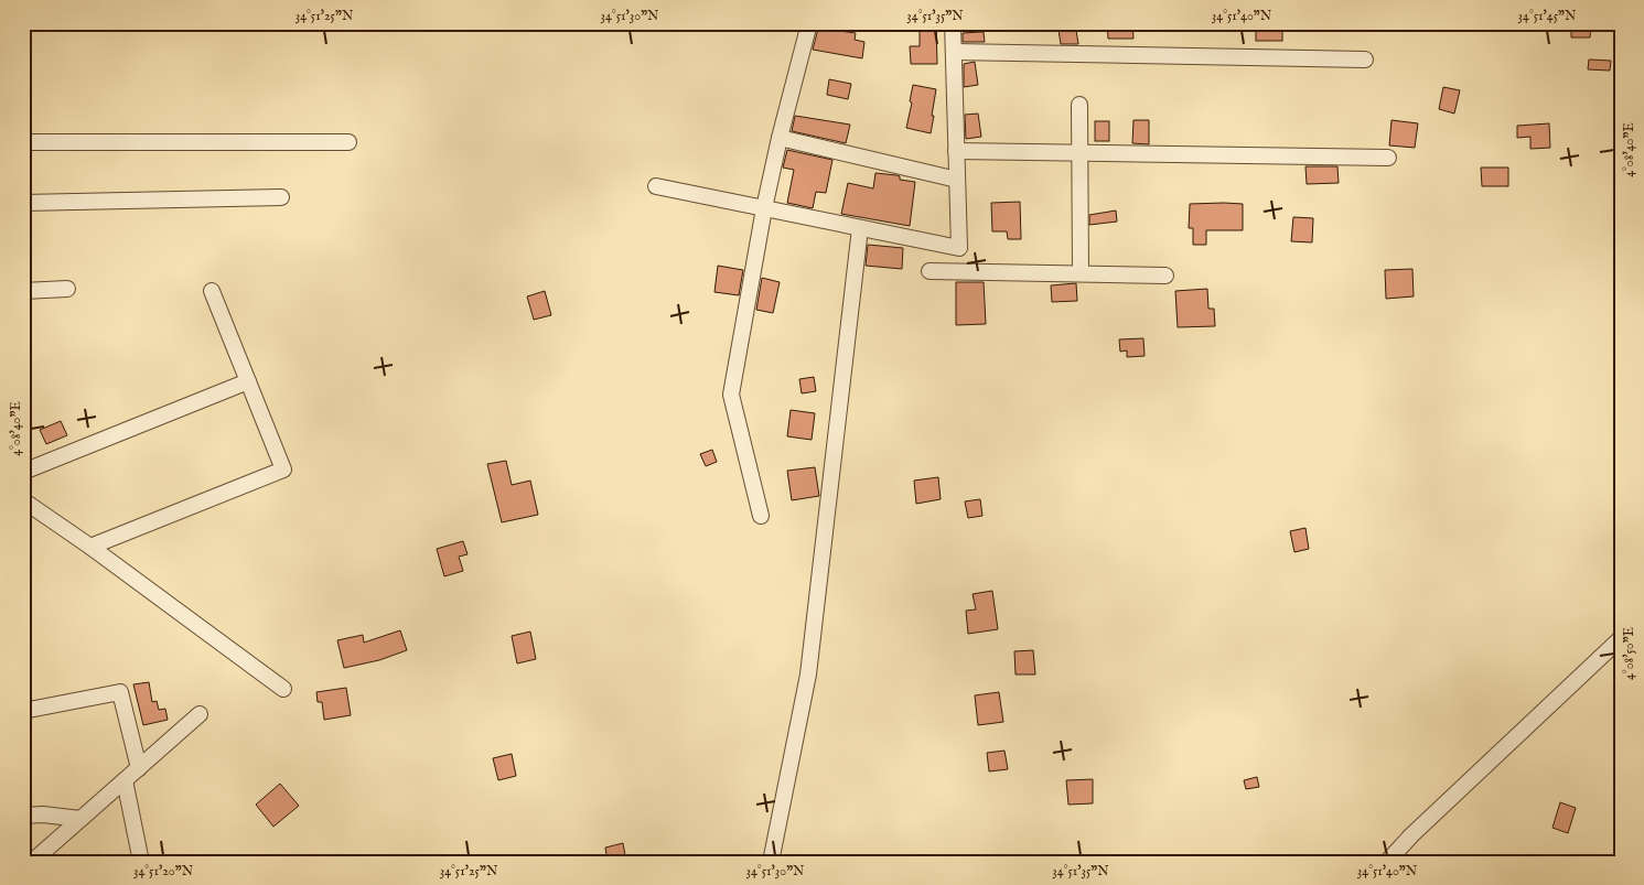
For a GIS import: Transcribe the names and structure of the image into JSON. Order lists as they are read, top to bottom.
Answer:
{
  "coordinates": [
    "34°51'25\"N",
    "34°51'30\"N",
    "34°51'35\"N",
    "34°51'40\"N",
    "34°51'45\"N",
    "4°08'40\"E",
    "4°08'50\"E",
    "34°51'20\"N"
  ]
}
